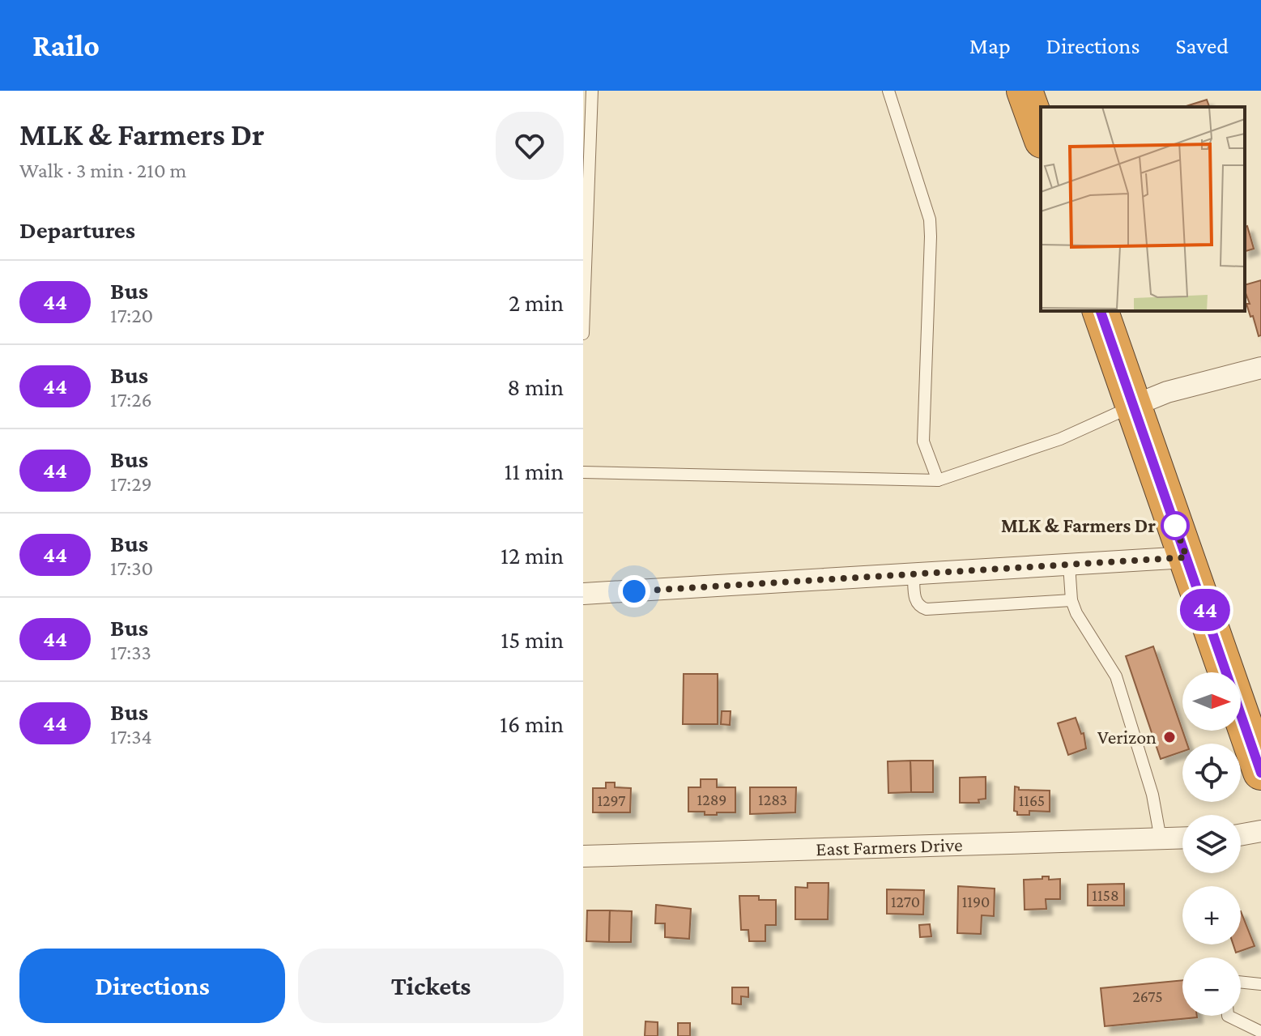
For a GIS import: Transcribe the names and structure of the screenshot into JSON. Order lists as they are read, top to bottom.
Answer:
{
  "streets": {
    "street": ["East Farmers Drive"]
  },
  "places": ["MLK & Farmers Dr", "Verizon"],
  "lines": ["bus line 44"],
  "house_numbers": [
    "1289",
    "1283",
    "1297",
    "1165",
    "1158",
    "1270",
    "1190",
    "2675"
  ],
  "north": "right",
  "page": {
    "header": "Railo",
    "nav": ["Map", "Directions", "Saved"],
    "heading": [
      ["MLK & Farmers Dr", "Walk · 3 min · 210 m"],
      "Departures"
    ],
    "on_map": "44",
    "list": [
      {
        "mark": "44",
        "name": "Bus",
        "note": "17:20",
        "value": "2 min"
      },
      {
        "mark": "44",
        "name": "Bus",
        "note": "17:26",
        "value": "8 min"
      },
      {
        "mark": "44",
        "name": "Bus",
        "note": "17:29",
        "value": "11 min"
      },
      {
        "mark": "44",
        "name": "Bus",
        "note": "17:30",
        "value": "12 min"
      },
      {
        "mark": "44",
        "name": "Bus",
        "note": "17:33",
        "value": "15 min"
      },
      {
        "mark": "44",
        "name": "Bus",
        "note": "17:34",
        "value": "16 min"
      }
    ],
    "map_buttons": ["+", "−"],
    "buttons": ["Directions", "Tickets"]
  }
}
